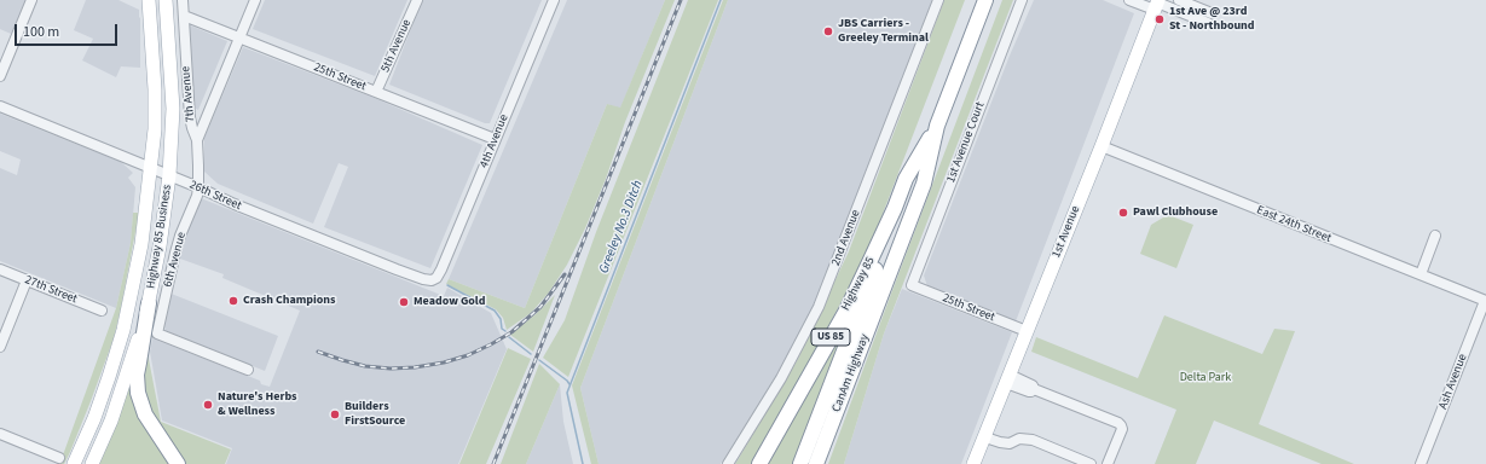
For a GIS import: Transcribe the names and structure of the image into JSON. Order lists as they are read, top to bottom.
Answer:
{
  "streets": {
    "highway": ["Highway 85", "US 85", "CanAm Highway"],
    "main road": ["1st Avenue", "Highway 85 Business"],
    "street": [
      "5th Avenue",
      "25th Street",
      "7th Avenue",
      "4th Avenue",
      "1st Avenue Court",
      "26th Street",
      "East 24th Street",
      "2nd Avenue",
      "6th Avenue",
      "27th Street",
      "Ash Avenue"
    ]
  },
  "crossings": [
    ["5th Avenue", "25th Street"],
    ["25th Street", "7th Avenue"],
    ["25th Street", "4th Avenue"],
    ["25th Street", "1st Avenue Court"],
    ["25th Street", "1st Avenue"],
    ["7th Avenue", "26th Street"],
    ["7th Avenue", "6th Avenue"],
    ["4th Avenue", "26th Street"],
    ["26th Street", "Highway 85 Business"],
    ["26th Street", "6th Avenue"],
    ["East 24th Street", "1st Avenue"],
    ["East 24th Street", "Ash Avenue"],
    ["Highway 85", "CanAm Highway"]
  ],
  "water": ["Greeley No.3 Ditch"],
  "parks": ["Delta Park"],
  "places": [
    "1st Ave @ 23rd St - Northbound",
    "JBS Carriers - Greeley Terminal",
    "Pawl Clubhouse",
    "Crash Champions",
    "Meadow Gold",
    "Nature's Herbs & Wellness",
    "Builders FirstSource"
  ],
  "scale_bar": "100 m"
}
